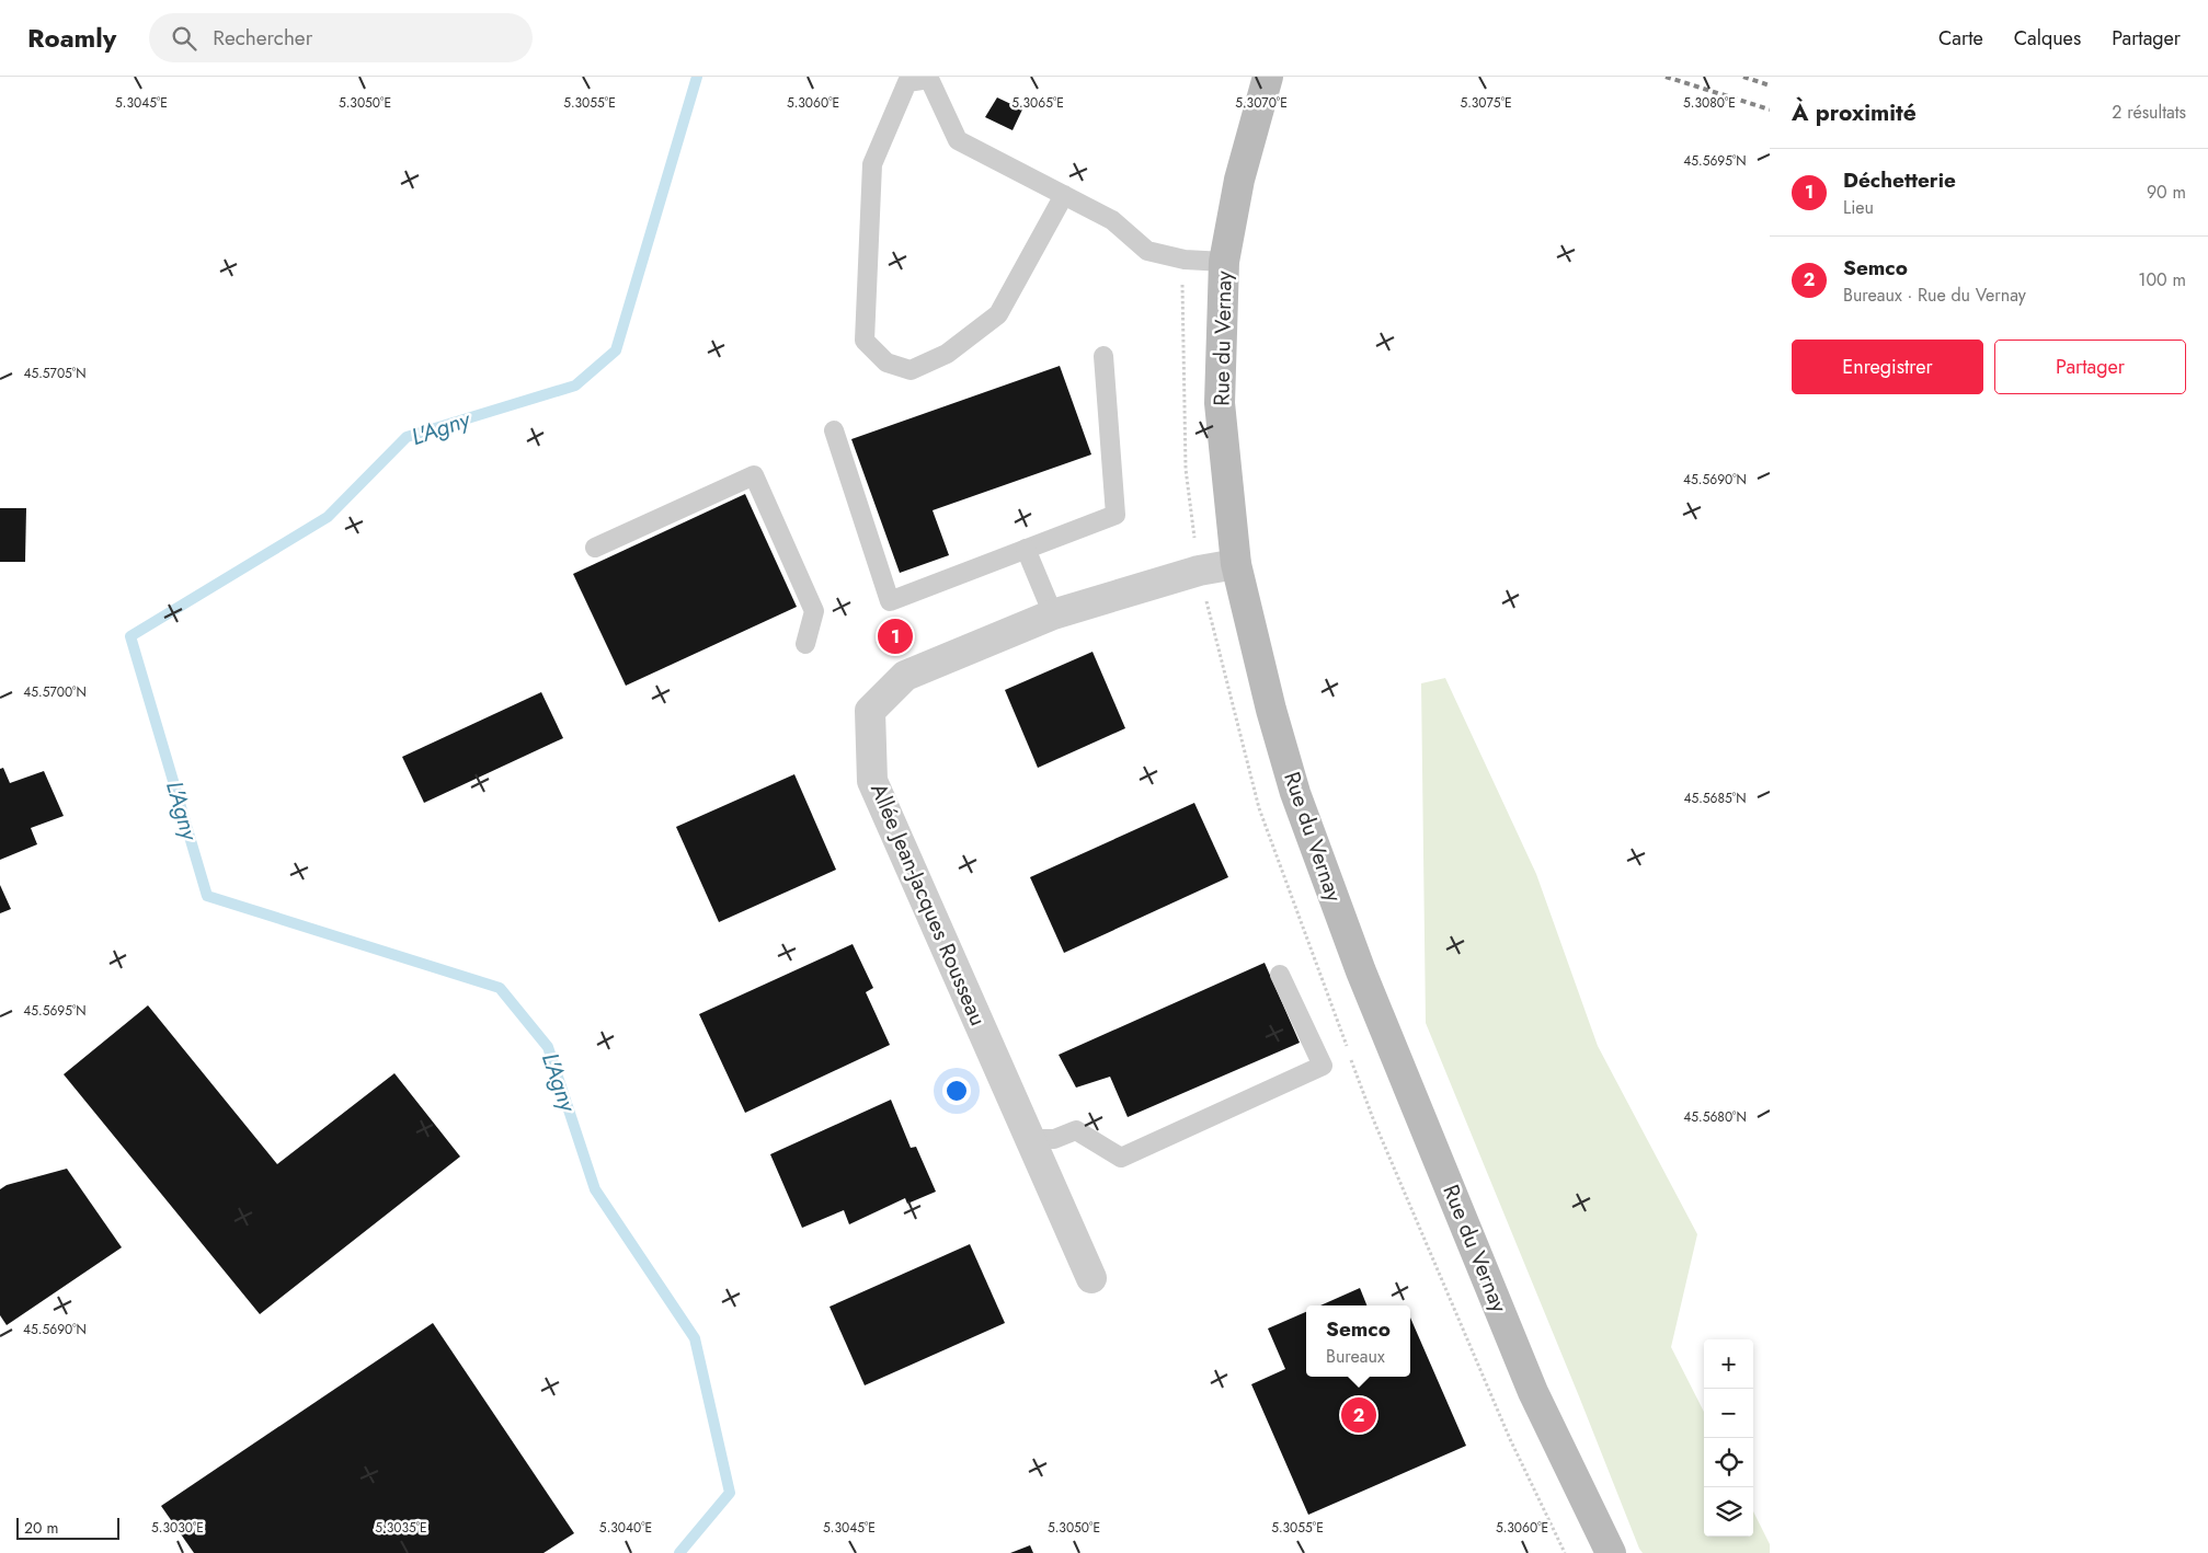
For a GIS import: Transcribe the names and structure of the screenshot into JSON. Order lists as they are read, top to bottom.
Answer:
{
  "streets": {
    "street": ["Rue du Vernay", "Allée Jean-Jacques Rousseau"]
  },
  "crossings": [
    ["Rue du Vernay", "Allée Jean-Jacques Rousseau"]
  ],
  "water": ["L'Agny"],
  "scale_bar": "20 m",
  "page": {
    "header": "Roamly",
    "search": "Rechercher",
    "nav": ["Carte", "Calques", "Partager"],
    "heading": ["À proximité", "2 résultats"],
    "list": [
      {
        "mark": "1",
        "name": "Déchetterie",
        "note": "Lieu",
        "value": "90 m"
      },
      {
        "mark": "2",
        "name": "Semco",
        "note": "Bureaux · Rue du Vernay",
        "value": "100 m"
      }
    ],
    "buttons": ["Enregistrer", "Partager"],
    "pins": ["1", "2"],
    "popup": ["Semco", "Bureaux"],
    "map_buttons": ["+", "−"],
    "scale": "20 m"
  },
  "coordinates": [
    "5.3045°E",
    "5.3050°E",
    "5.3055°E",
    "5.3060°E",
    "5.3065°E",
    "5.3070°E",
    "5.3075°E",
    "5.3080°E",
    "45.5695°N",
    "45.5705°N",
    "45.5690°N",
    "45.5700°N",
    "45.5685°N",
    "45.5680°N",
    "5.3030°E",
    "5.3035°E",
    "5.3040°E"
  ]
}
